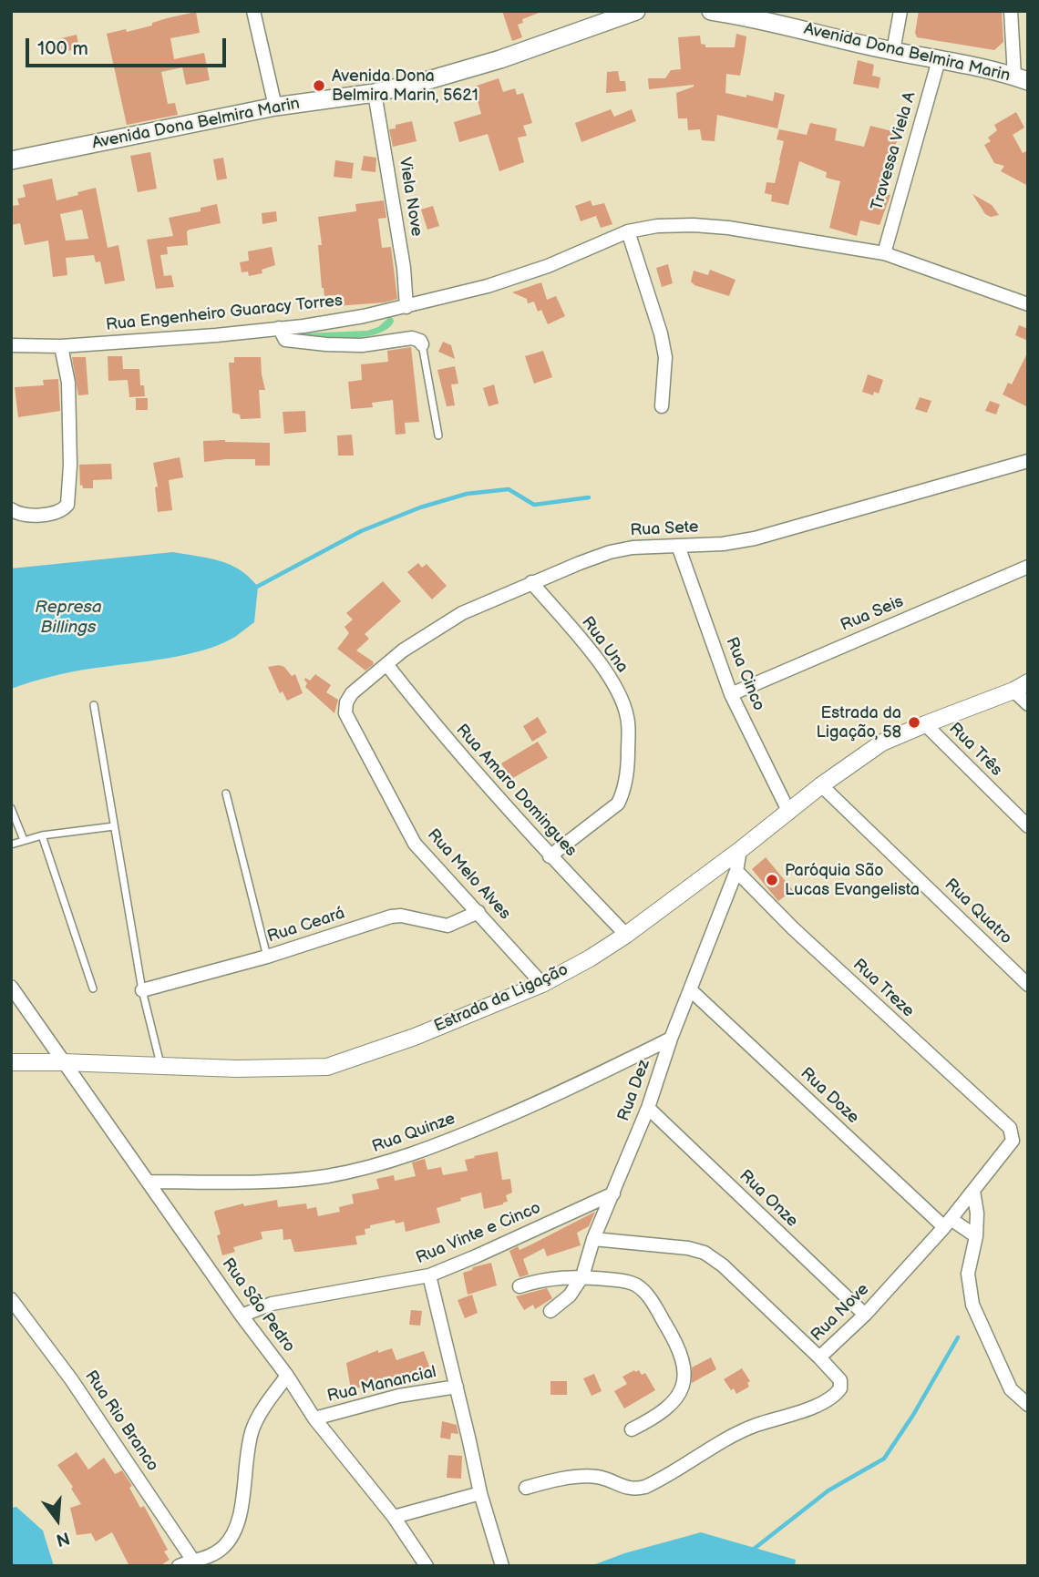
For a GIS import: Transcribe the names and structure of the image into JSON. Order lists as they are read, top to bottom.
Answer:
{
  "streets": {
    "main road": ["Avenida Dona Belmira Marin"],
    "street": [
      "Travessa Viela A",
      "Viela Nove",
      "Rua Engenheiro Guaracy Torres",
      "Rua Sete",
      "Rua Seis",
      "Rua Una",
      "Rua Cinco",
      "Rua Três",
      "Rua Amaro Domingues",
      "Rua Melo Alves",
      "Rua Quatro",
      "Rua Ceará",
      "Rua Treze",
      "Estrada da Ligação",
      "Rua Dez",
      "Rua Doze",
      "Rua Quinze",
      "Rua Onze",
      "Rua Vinte e Cinco",
      "Rua São Pedro",
      "Rua Nove",
      "Rua Manancial",
      "Rua Rio Branco"
    ]
  },
  "crossings": [
    ["Avenida Dona Belmira Marin", "Travessa Viela A"],
    ["Avenida Dona Belmira Marin", "Viela Nove"],
    ["Travessa Viela A", "Rua Engenheiro Guaracy Torres"],
    ["Viela Nove", "Rua Engenheiro Guaracy Torres"],
    ["Rua Sete", "Rua Una"],
    ["Rua Sete", "Rua Cinco"],
    ["Rua Sete", "Rua Amaro Domingues"],
    ["Rua Sete", "Rua Melo Alves"],
    ["Rua Seis", "Rua Cinco"],
    ["Rua Una", "Rua Amaro Domingues"],
    ["Rua Cinco", "Estrada da Ligação"],
    ["Rua Três", "Estrada da Ligação"],
    ["Rua Amaro Domingues", "Estrada da Ligação"],
    ["Rua Melo Alves", "Rua Ceará"],
    ["Rua Melo Alves", "Estrada da Ligação"],
    ["Rua Quatro", "Estrada da Ligação"],
    ["Rua Treze", "Rua Dez"],
    ["Rua Treze", "Rua Nove"],
    ["Estrada da Ligação", "Rua São Pedro"],
    ["Rua Dez", "Rua Doze"],
    ["Rua Dez", "Rua Quinze"],
    ["Rua Dez", "Rua Onze"],
    ["Rua Dez", "Rua Vinte e Cinco"],
    ["Rua Dez", "Rua Nove"],
    ["Rua Doze", "Rua Nove"],
    ["Rua Quinze", "Rua São Pedro"],
    ["Rua Onze", "Rua Nove"],
    ["Rua Vinte e Cinco", "Rua São Pedro"],
    ["Rua São Pedro", "Rua Manancial"]
  ],
  "water": ["Represa Billings"],
  "places": ["Avenida Dona Belmira Marin, 5621", "Estrada da Ligação, 58", "Paróquia São Lucas Evangelista"],
  "scale_bar": "100 m",
  "north": "bottom"
}
